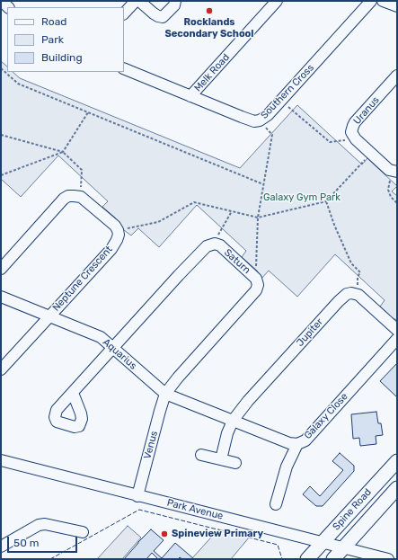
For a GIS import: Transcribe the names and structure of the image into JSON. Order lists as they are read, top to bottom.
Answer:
{
  "streets": {
    "main road": ["Spine Road"],
    "street": [
      "Melk Road",
      "Southern Cross",
      "Uranus",
      "Saturn",
      "Neptune Crescent",
      "Jupiter",
      "Aquarius",
      "Galaxy Close",
      "Venus",
      "Park Avenue"
    ]
  },
  "crossings": [
    ["Melk Road", "Southern Cross"],
    ["Saturn", "Aquarius"],
    ["Saturn", "Venus"],
    ["Neptune Crescent", "Aquarius"],
    ["Jupiter", "Aquarius"],
    ["Aquarius", "Galaxy Close"],
    ["Aquarius", "Venus"],
    ["Venus", "Park Avenue"],
    ["Park Avenue", "Spine Road"]
  ],
  "parks": ["Galaxy Gym Park"],
  "places": ["Rocklands Secondary School", "Spineview Primary"],
  "legend": ["Road", "Park", "Building"],
  "scale_bar": "50 m"
}
